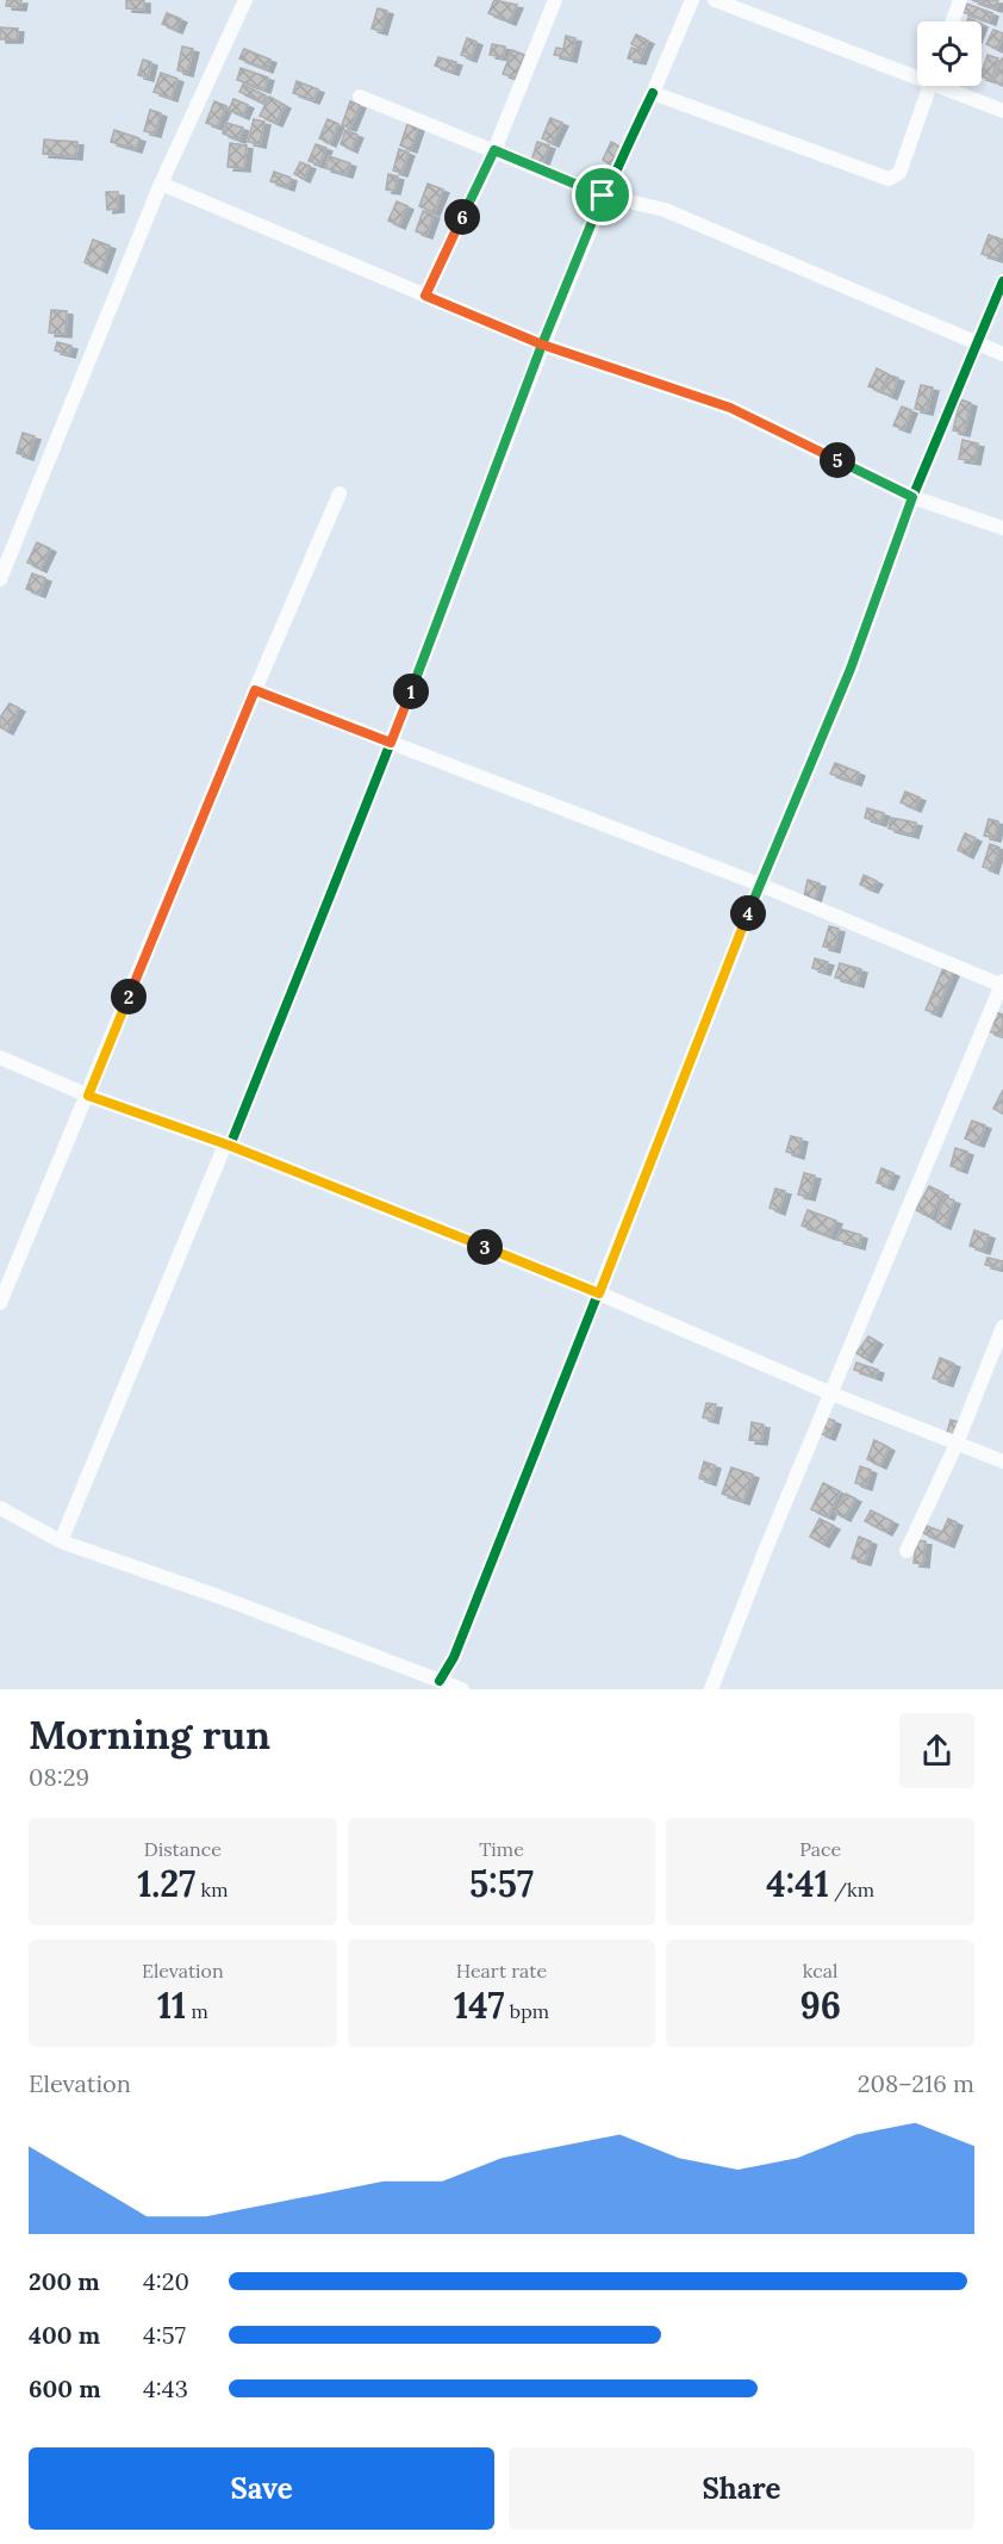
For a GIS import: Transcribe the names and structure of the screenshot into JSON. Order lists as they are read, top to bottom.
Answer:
{
  "page": {
    "pins": [
      "6",
      "5",
      "1",
      "4",
      "2",
      "3"
    ],
    "heading": ["Morning run", "08:29"],
    "stats": [
      ["Distance", "1.27 km"],
      ["Time", "5:57"],
      ["Pace", "4:41 /km"],
      ["Elevation", "11 m"],
      ["Heart rate", "147 bpm"],
      ["kcal", "96"]
    ],
    "chart": ["Elevation", "208–216 m"],
    "list": [
      {
        "name": "200 m",
        "note": "4:20"
      },
      {
        "name": "400 m",
        "note": "4:57"
      },
      {
        "name": "600 m",
        "note": "4:43"
      }
    ],
    "buttons": ["Save", "Share"]
  }
}
